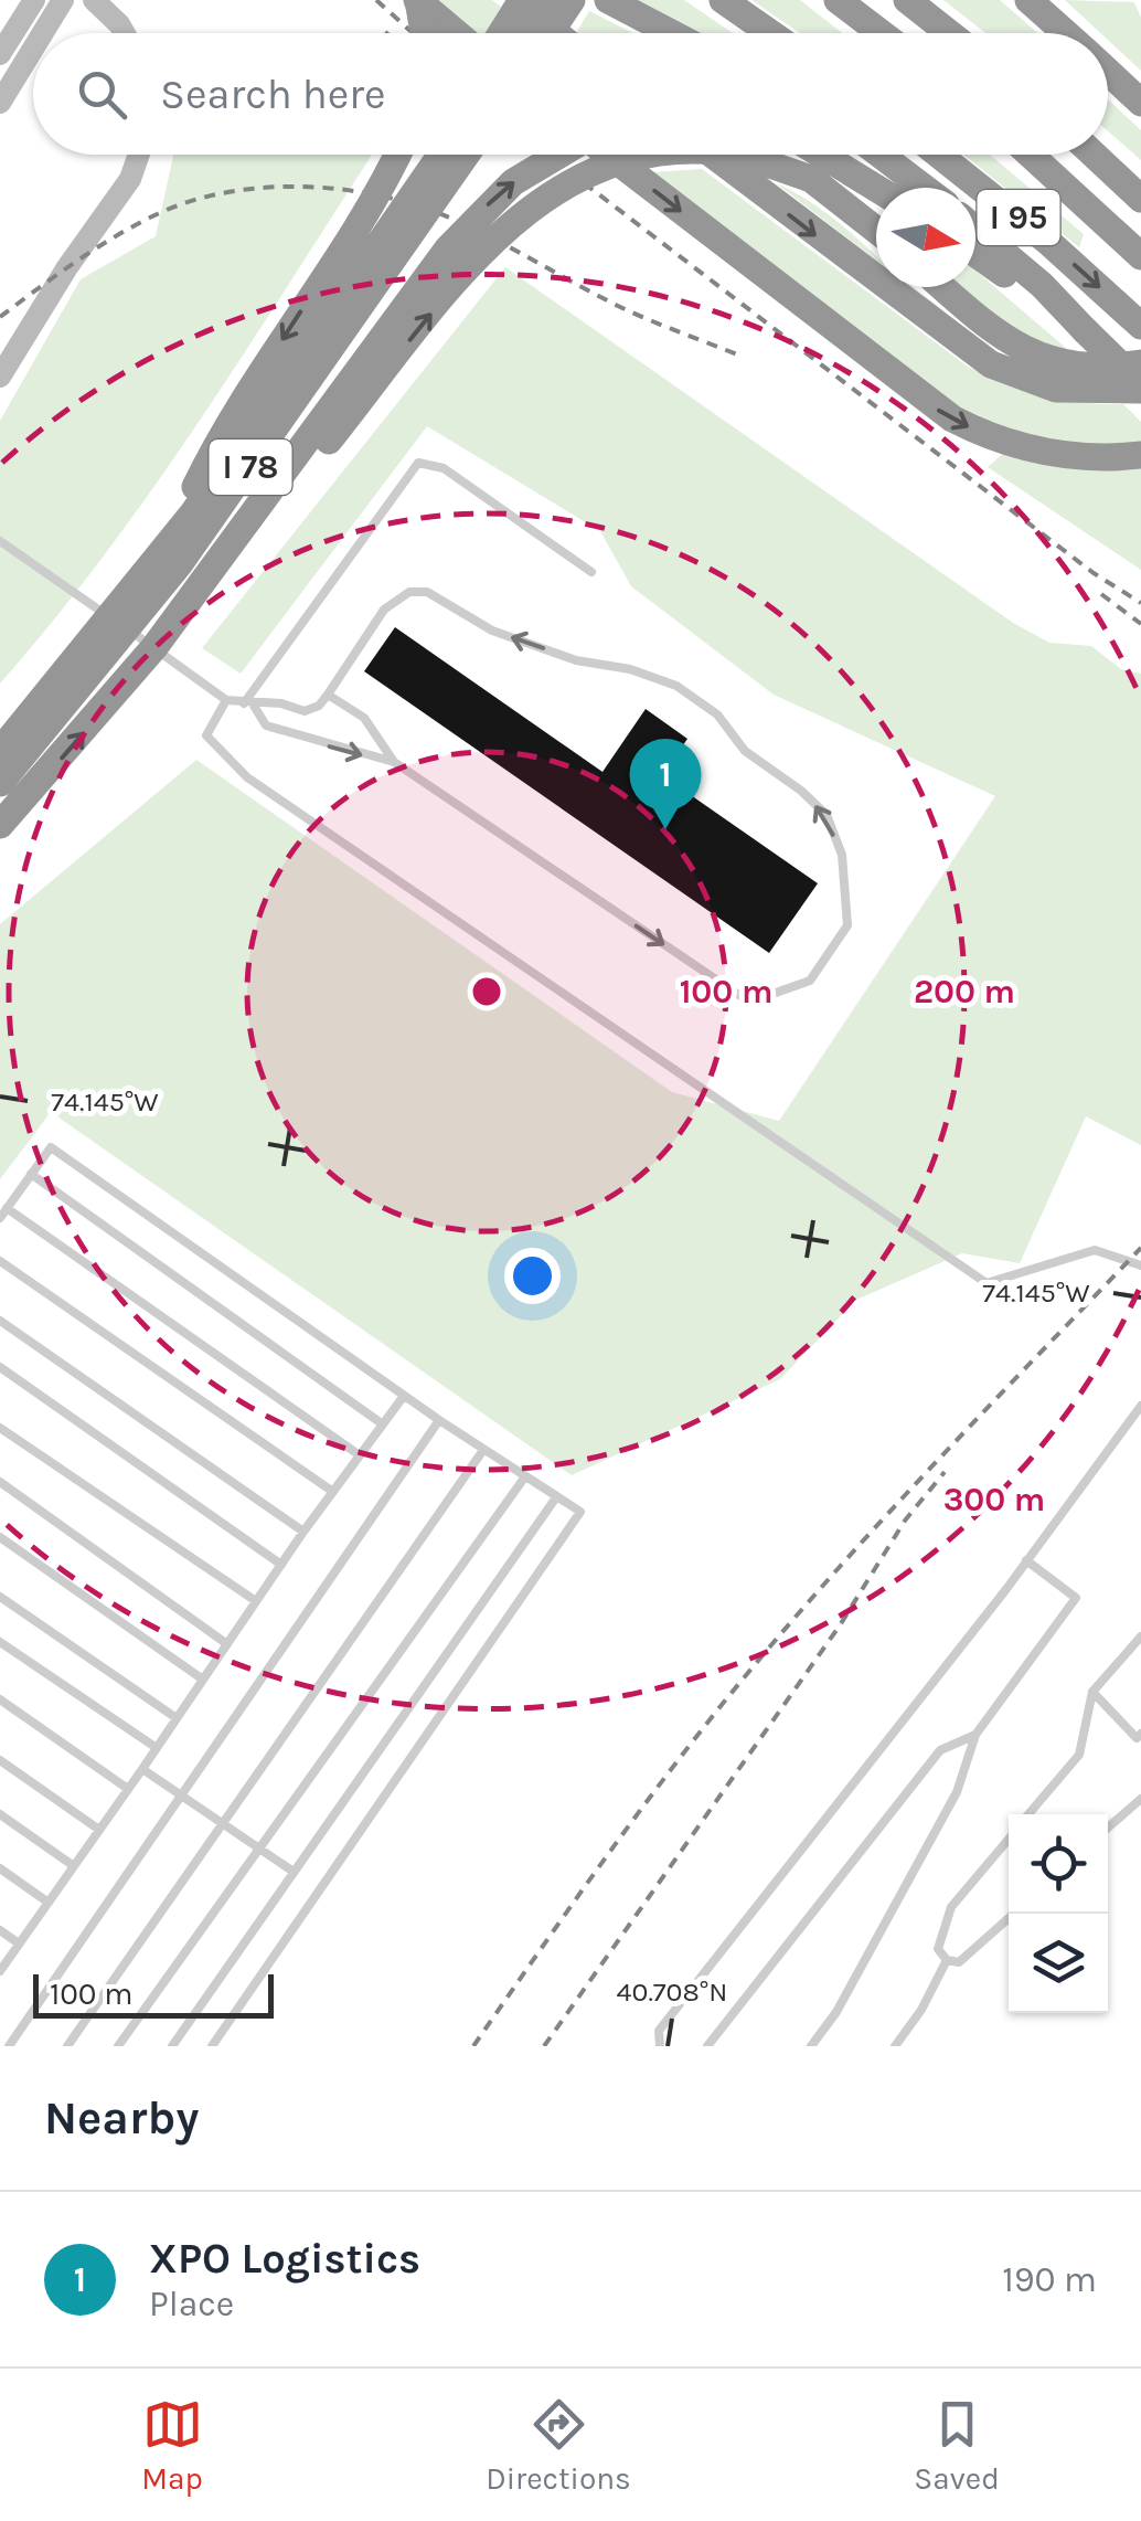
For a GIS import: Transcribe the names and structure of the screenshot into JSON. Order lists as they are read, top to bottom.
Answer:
{
  "streets": {
    "highway": ["I 95", "I 78"]
  },
  "scale_bar": "100 m",
  "north": "right",
  "page": {
    "search": "Search here",
    "pins": "1",
    "scale": "100 m",
    "heading": "Nearby",
    "list": [
      {
        "mark": "1",
        "name": "XPO Logistics",
        "note": "Place",
        "value": "190 m"
      }
    ],
    "nav": ["Map", "Directions", "Saved"]
  },
  "coordinates": ["74.145°W", "40.708°N"],
  "rings": ["100 m", "200 m", "300 m"]
}
